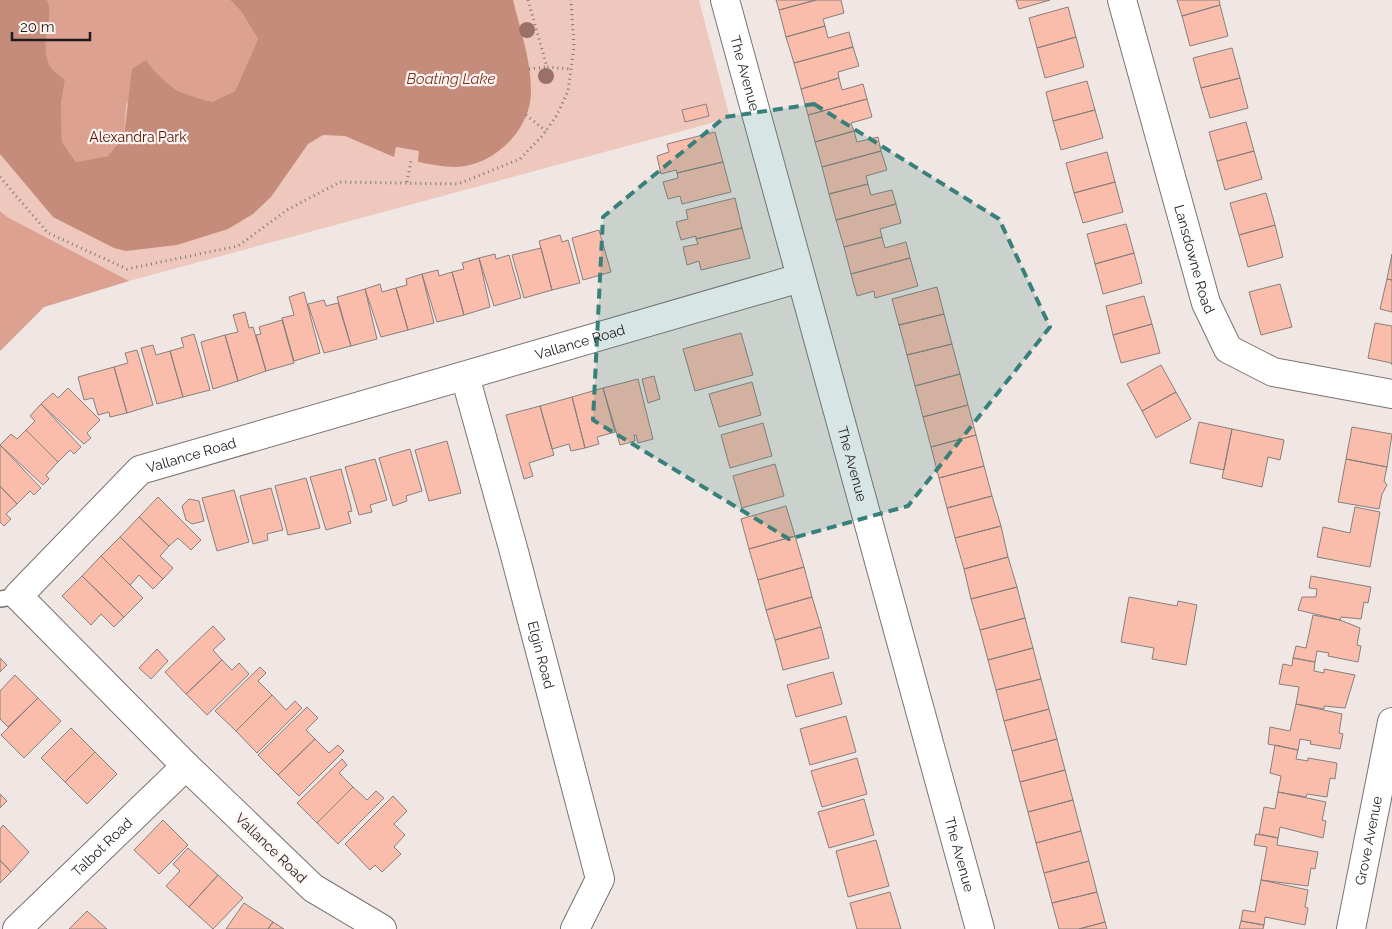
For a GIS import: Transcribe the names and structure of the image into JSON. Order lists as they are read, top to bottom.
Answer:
{
  "streets": {
    "street": [
      "The Avenue",
      "Lansdowne Road",
      "Vallance Road",
      "Elgin Road",
      "Grove Avenue",
      "Talbot Road"
    ]
  },
  "crossings": [
    ["The Avenue", "Vallance Road"],
    ["Vallance Road", "Elgin Road"],
    ["Vallance Road", "Talbot Road"]
  ],
  "water": ["Boating Lake"],
  "parks": ["Alexandra Park"],
  "scale_bar": "20 m"
}
